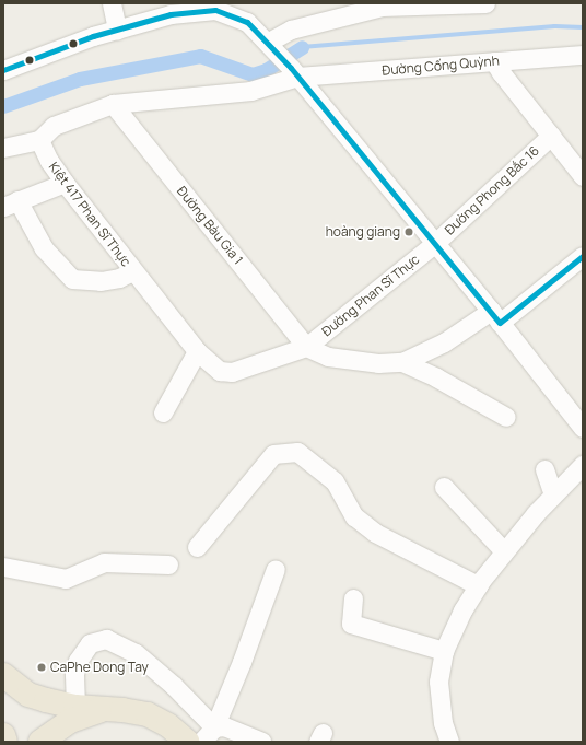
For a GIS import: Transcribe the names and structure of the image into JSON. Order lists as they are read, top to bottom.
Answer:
{
  "streets": {
    "street": [
      "Đường Cống Quỳnh",
      "Đường Phong Bắc 16",
      "Kiệt 417 Phan Sĩ Thực",
      "Đường Bàu Gia 1",
      "Đường Phan Sĩ Thực"
    ]
  },
  "crossings": [
    ["Đường Cống Quỳnh", "Đường Bàu Gia 1"],
    ["Đường Phong Bắc 16", "Đường Phan Sĩ Thực"],
    ["Kiệt 417 Phan Sĩ Thực", "Đường Bàu Gia 1"],
    ["Kiệt 417 Phan Sĩ Thực", "Đường Phan Sĩ Thực"],
    ["Đường Bàu Gia 1", "Đường Phan Sĩ Thực"]
  ],
  "places": ["hoàng giang", "CaPhe Dong Tay"]
}
